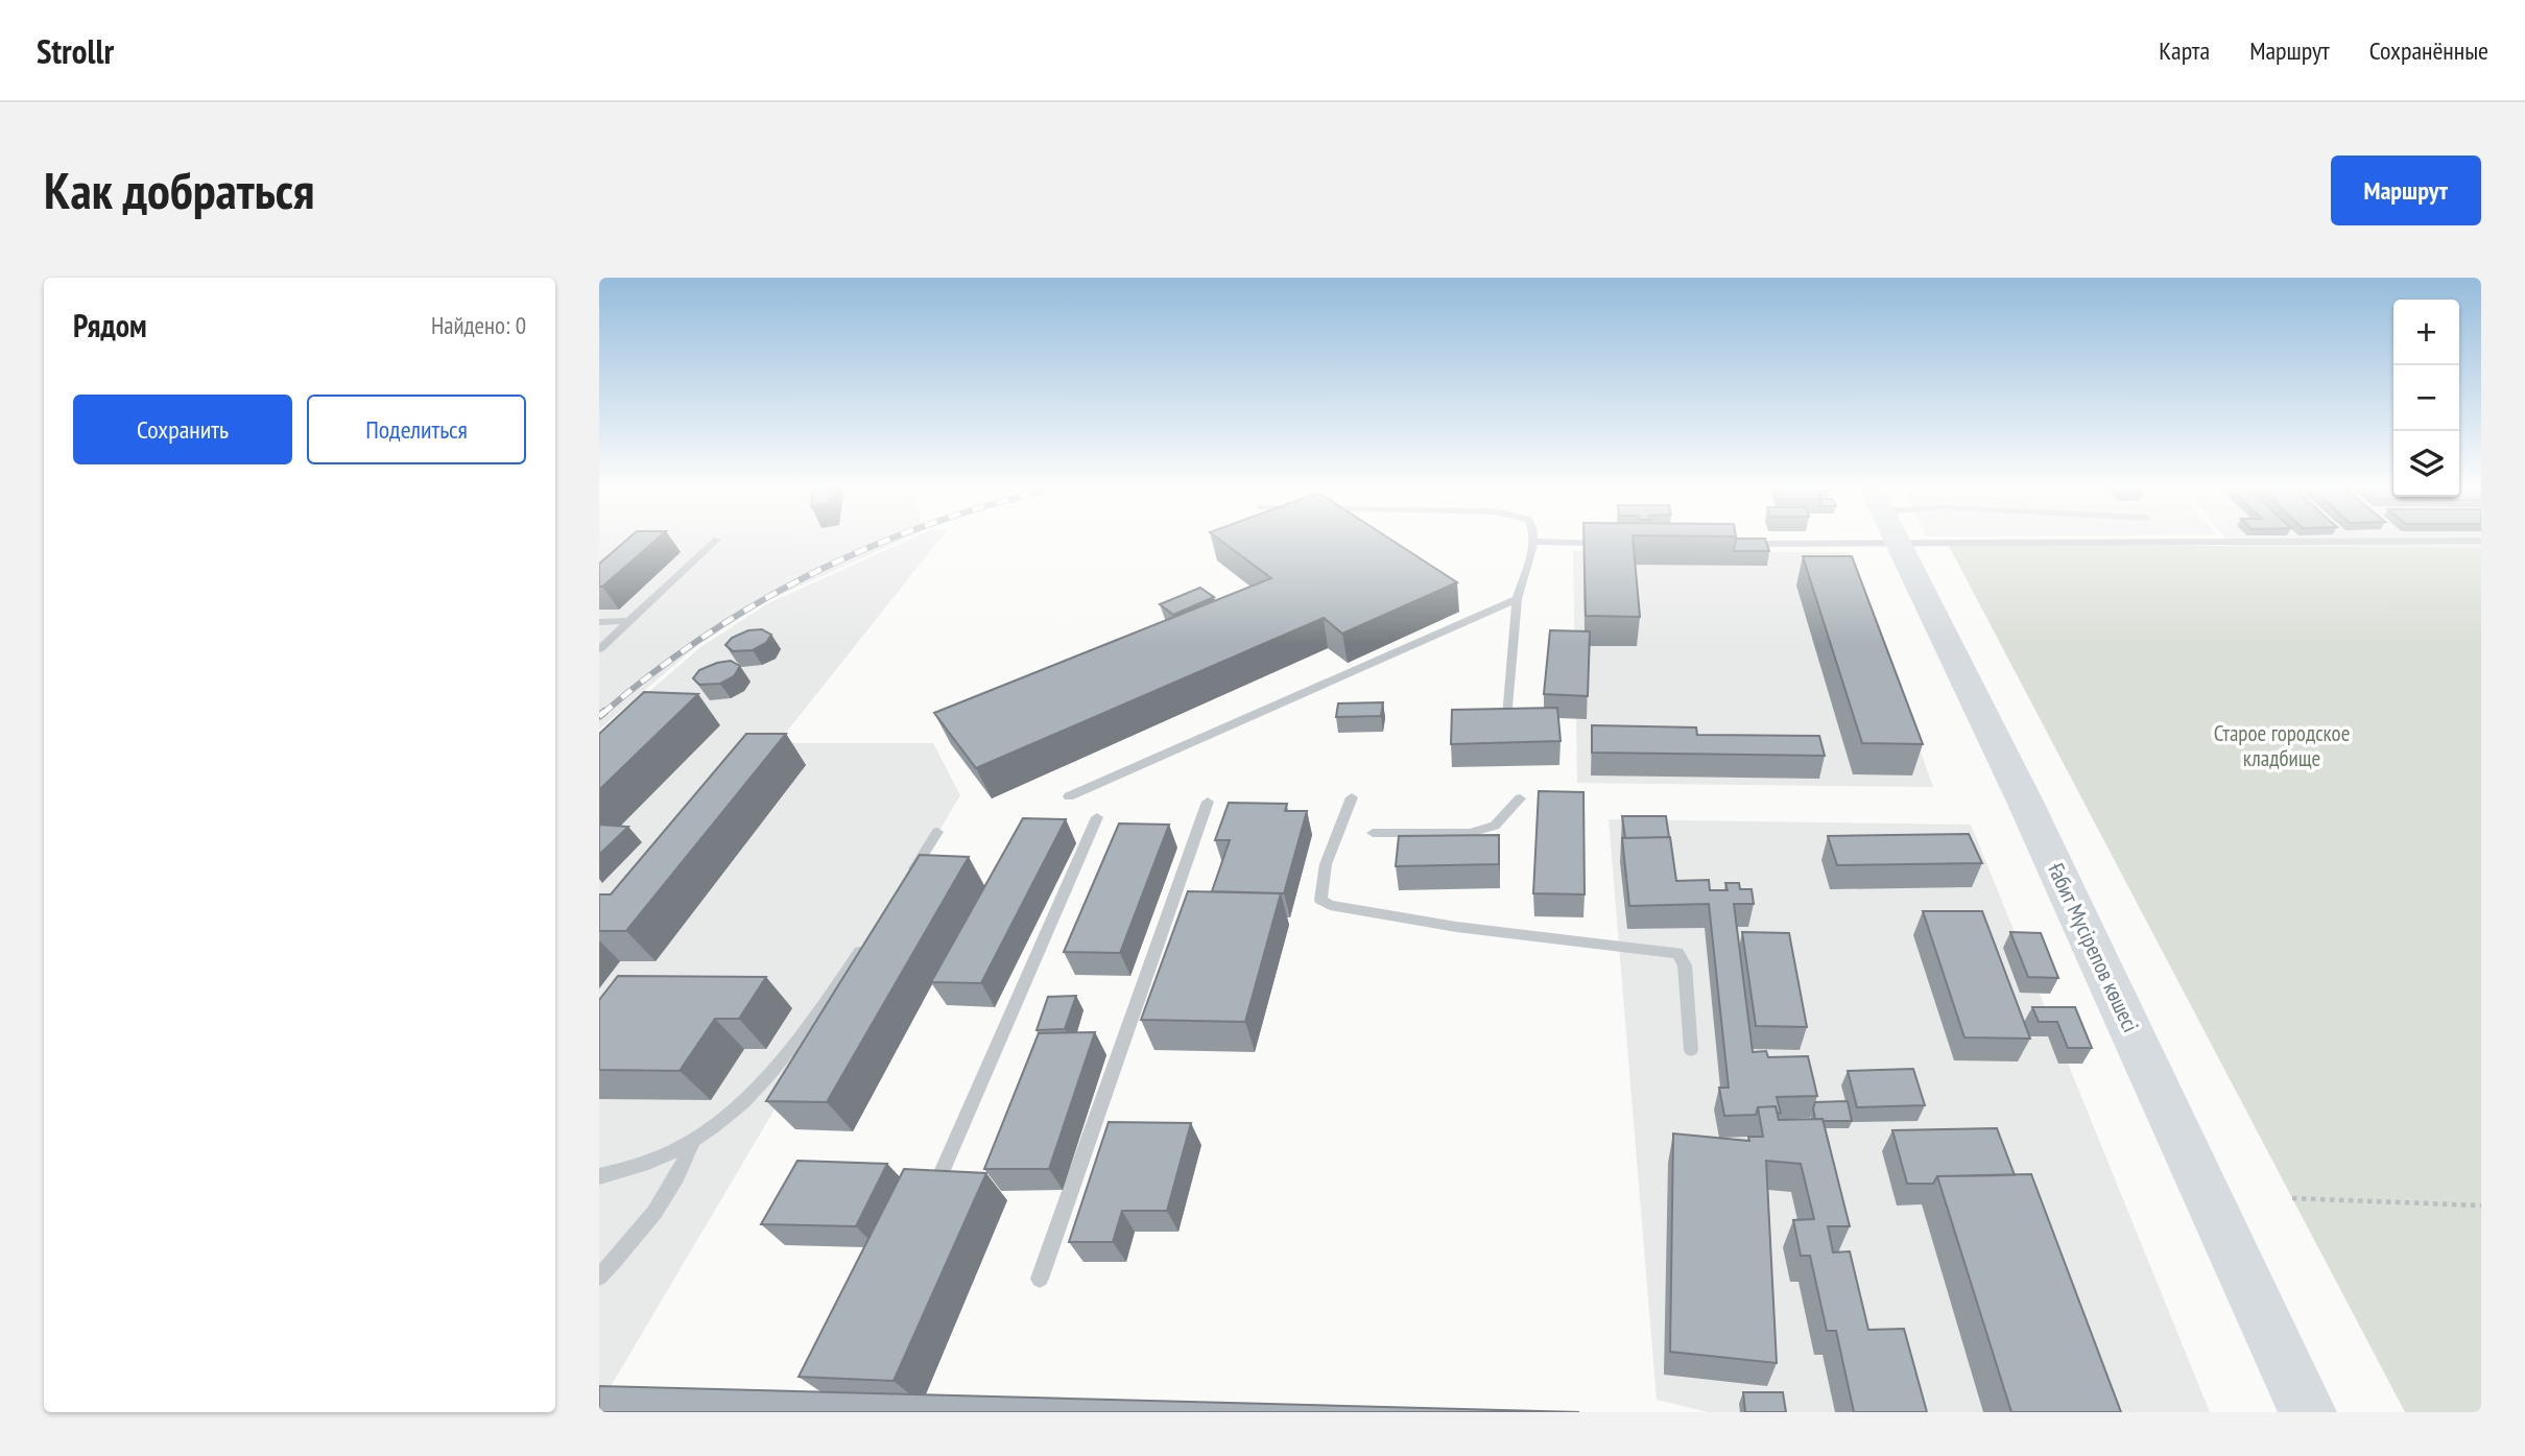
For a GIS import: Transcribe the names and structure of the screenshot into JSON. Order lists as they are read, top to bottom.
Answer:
{
  "streets": {
    "main road": ["Ғабит Мүсірепов көшесі"]
  },
  "parks": ["Старое городское кладбище"],
  "page": {
    "header": "Strollr",
    "nav": ["Карта", "Маршрут", "Сохранённые"],
    "buttons": [
      "Маршрут",
      ["Сохранить", "Поделиться"]
    ],
    "title": "Как добраться",
    "heading": ["Рядом", "Найдено: 0"],
    "map_buttons": ["+", "−"]
  }
}
